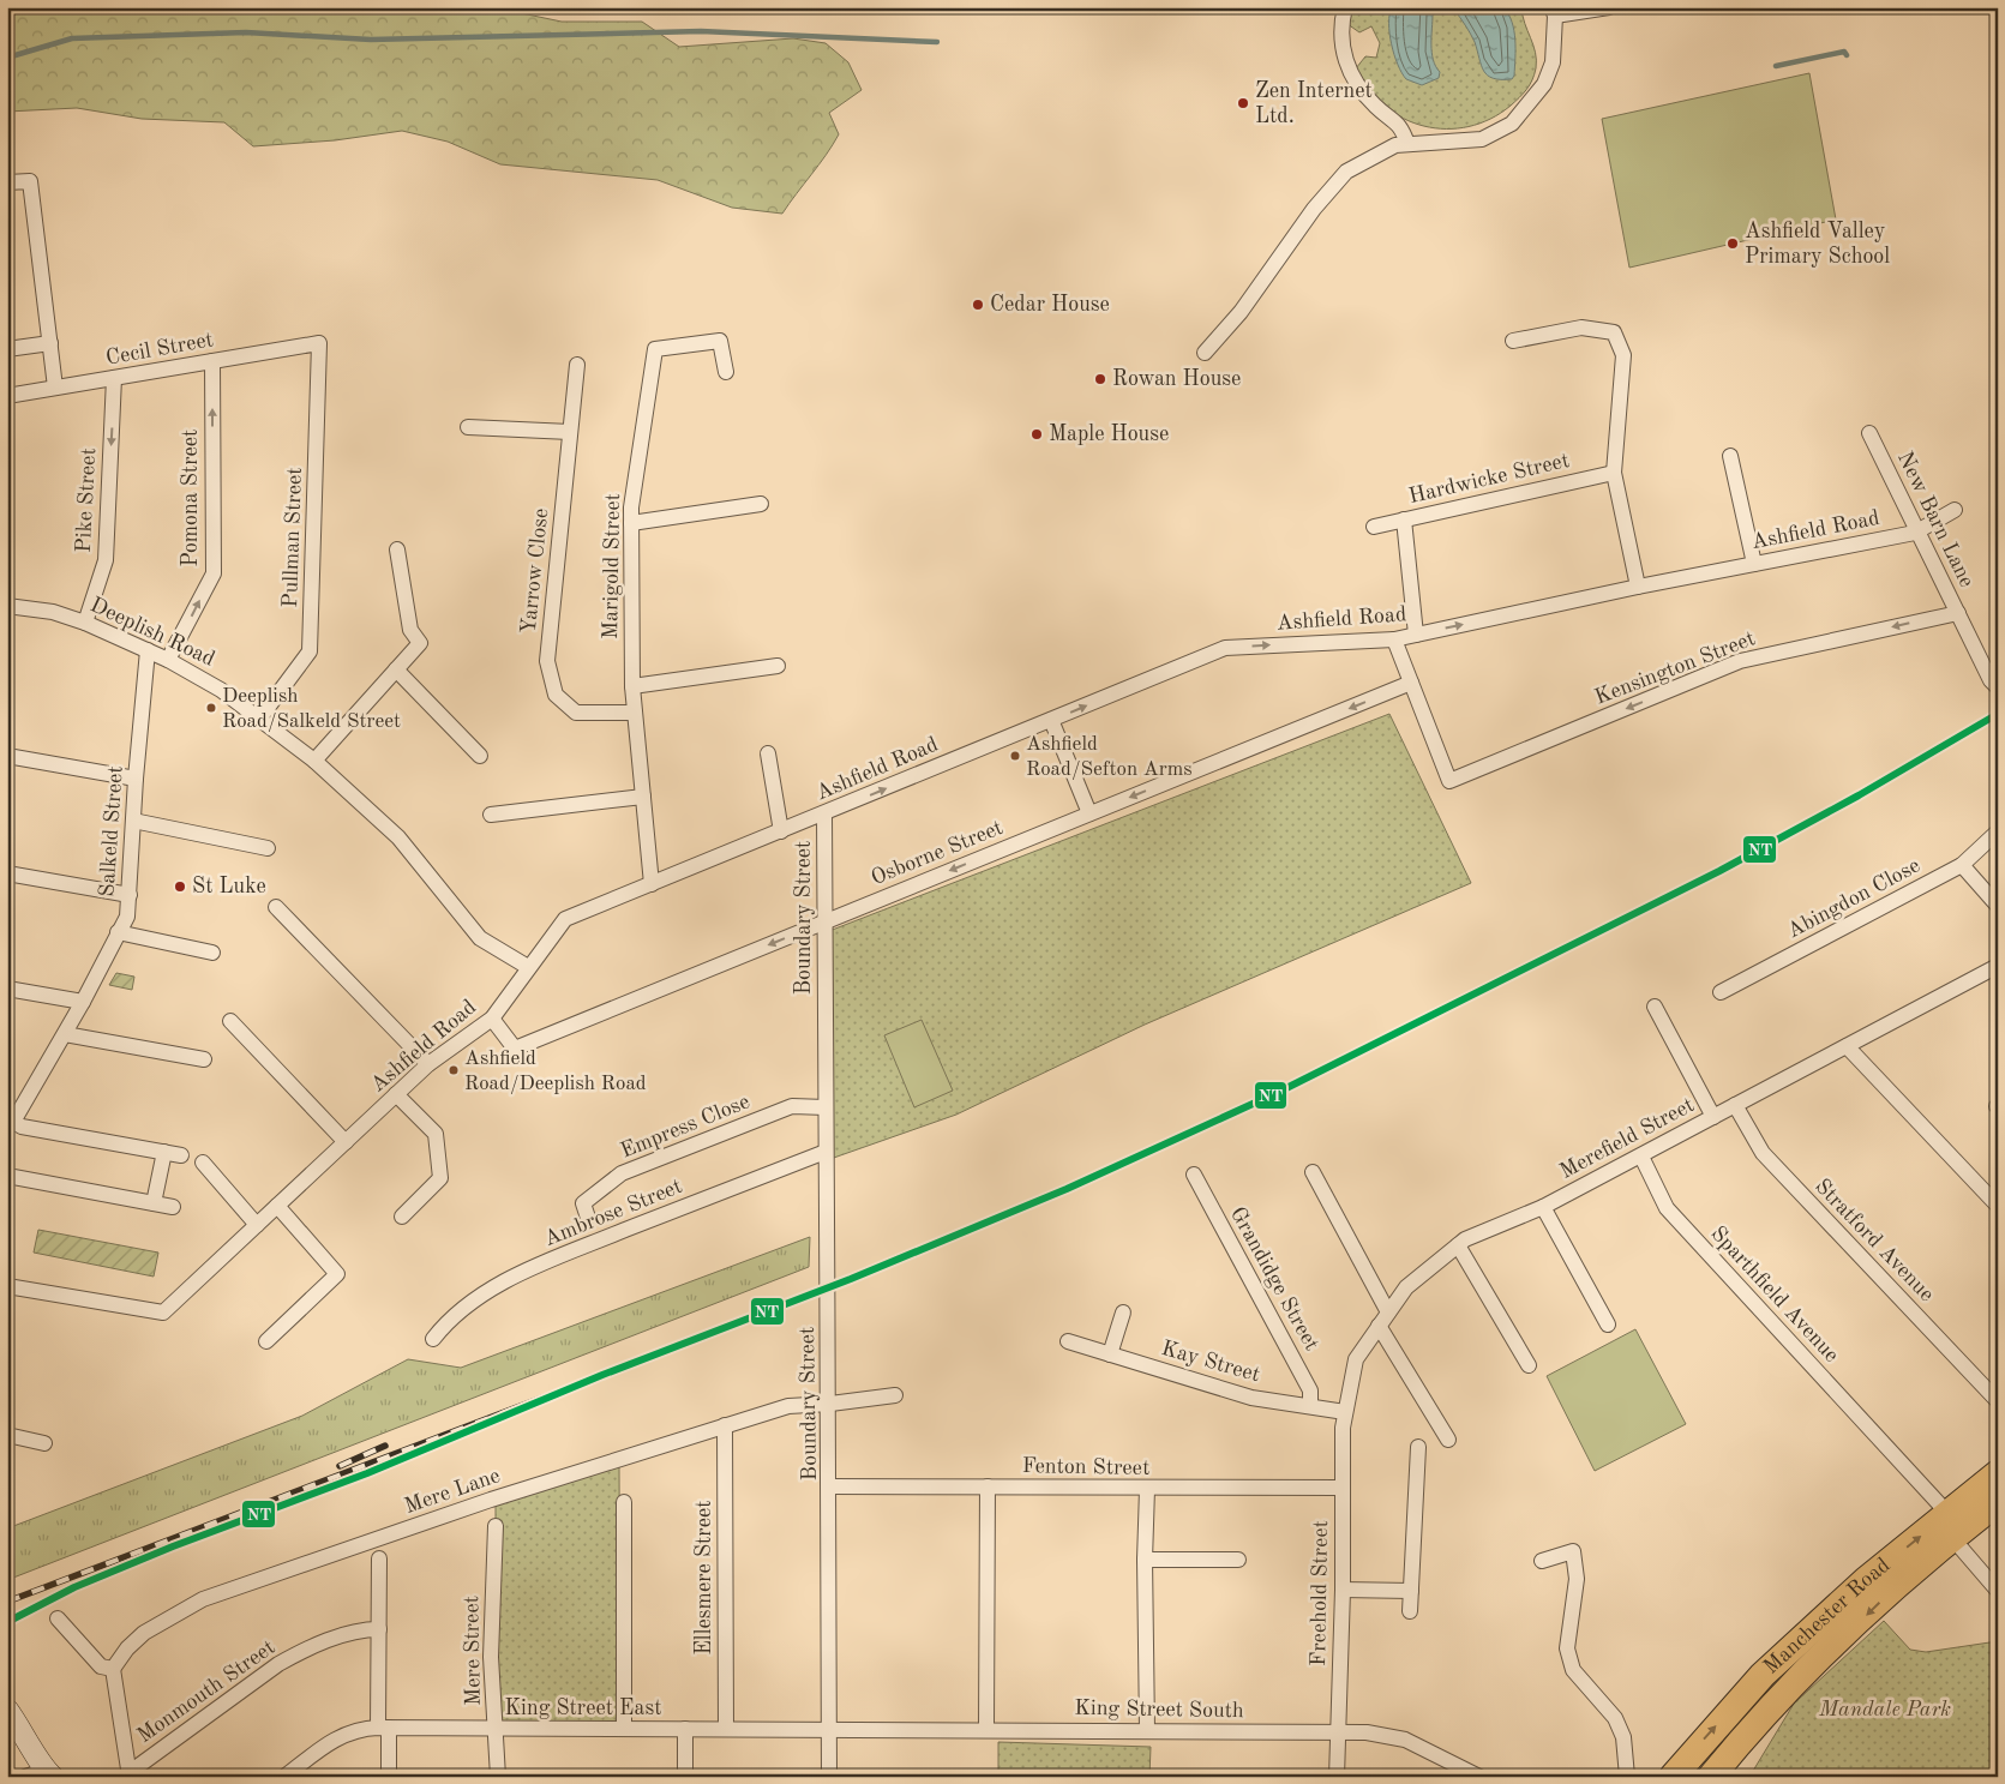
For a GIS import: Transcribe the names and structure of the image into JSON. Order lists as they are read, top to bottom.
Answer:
{
  "streets": {
    "highway": ["Manchester Road"],
    "street": [
      "Cecil Street",
      "Hardwicke Street",
      "Pomona Street",
      "Pike Street",
      "New Barn Lane",
      "Ashfield Road",
      "Pullman Street",
      "Marigold Street",
      "Yarrow Close",
      "Deeplish Road",
      "Kensington Street",
      "Salkeld Street",
      "Osborne Street",
      "Abingdon Close",
      "Boundary Street",
      "Empress Close",
      "Merefield Street",
      "Ambrose Street",
      "Stratford Avenue",
      "Grandidge Street",
      "Sparthfield Avenue",
      "Kay Street",
      "Fenton Street",
      "Mere Lane",
      "Ellesmere Street",
      "Freehold Street",
      "Mere Street",
      "Monmouth Street",
      "King Street East",
      "King Street South"
    ]
  },
  "crossings": [
    ["Cecil Street", "Pomona Street"],
    ["Cecil Street", "Pike Street"],
    ["Cecil Street", "Pullman Street"],
    ["Pomona Street", "Deeplish Road"],
    ["Pike Street", "Deeplish Road"],
    ["New Barn Lane", "Ashfield Road"],
    ["New Barn Lane", "Kensington Street"],
    ["Ashfield Road", "Marigold Street"],
    ["Ashfield Road", "Deeplish Road"],
    ["Ashfield Road", "Osborne Street"],
    ["Ashfield Road", "Boundary Street"],
    ["Pullman Street", "Deeplish Road"],
    ["Marigold Street", "Yarrow Close"],
    ["Deeplish Road", "Salkeld Street"],
    ["Kensington Street", "Osborne Street"],
    ["Osborne Street", "Boundary Street"],
    ["Boundary Street", "Empress Close"],
    ["Boundary Street", "Ambrose Street"],
    ["Boundary Street", "Fenton Street"],
    ["Boundary Street", "Mere Lane"],
    ["Boundary Street", "King Street East"],
    ["Boundary Street", "King Street South"],
    ["Merefield Street", "Stratford Avenue"],
    ["Merefield Street", "Sparthfield Avenue"],
    ["Merefield Street", "Kay Street"],
    ["Merefield Street", "Freehold Street"],
    ["Grandidge Street", "Kay Street"],
    ["Sparthfield Avenue", "Manchester Road"],
    ["Kay Street", "Freehold Street"],
    ["Fenton Street", "Freehold Street"],
    ["Mere Lane", "Ellesmere Street"],
    ["Ellesmere Street", "King Street East"],
    ["Freehold Street", "King Street South"],
    ["Mere Street", "King Street East"],
    ["King Street East", "King Street South"]
  ],
  "one_way": [
    "Pomona Street",
    "Pike Street",
    "Ashfield Road",
    "Kensington Street",
    "Osborne Street"
  ],
  "parks": ["Mandale Park"],
  "places": [
    "Zen Internet Ltd.",
    "Ashfield Valley Primary School",
    "Cedar House",
    "Rowan House",
    "Maple House",
    "Deeplish Road/Salkeld Street",
    "Ashfield Road/Sefton Arms",
    "St Luke",
    "Ashfield Road/Deeplish Road"
  ],
  "lines": ["transit line NT"]
}
